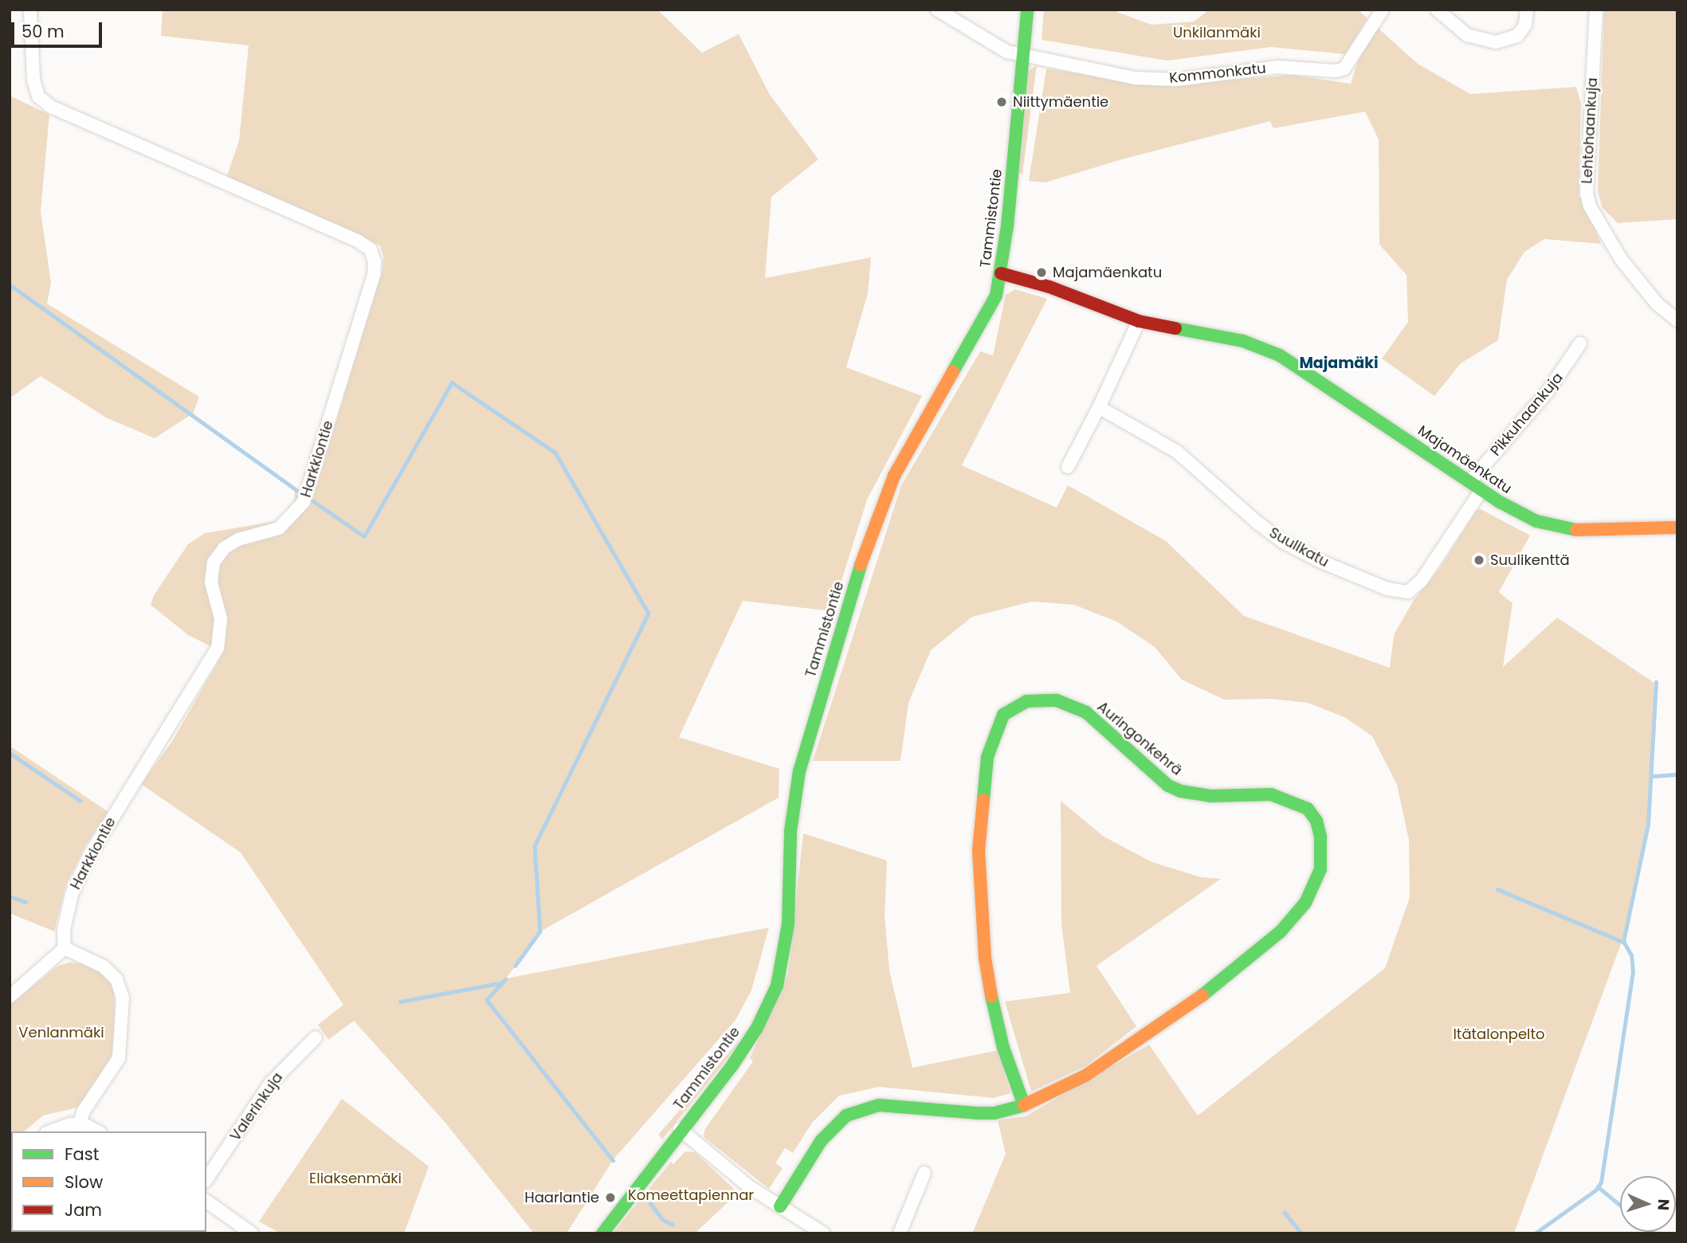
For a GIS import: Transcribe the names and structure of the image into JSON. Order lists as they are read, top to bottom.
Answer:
{
  "streets": {
    "street": [
      "Kommonkatu",
      "Lehtohaankuja",
      "Tammistontie",
      "Pikkuhaankuja",
      "Harkkiontie",
      "Majamäenkatu",
      "Suulikatu",
      "Auringonkehrä",
      "Valerinkuja"
    ]
  },
  "crossings": [
    ["Kommonkatu", "Tammistontie"],
    ["Tammistontie", "Majamäenkatu"],
    ["Pikkuhaankuja", "Majamäenkatu"],
    ["Majamäenkatu", "Suulikatu"]
  ],
  "districts": ["Majamäki"],
  "parks": [
    "Unkilanmäki",
    "Venlanmäki",
    "Itätalonpelto",
    "Eliaksenmäki",
    "Komeettapiennar"
  ],
  "places": [
    "Niittymäentie",
    "Majamäenkatu",
    "Suulikenttä",
    "Haarlantie"
  ],
  "legend": ["Fast", "Slow", "Jam"],
  "scale_bar": "50 m",
  "north": "right"
}
